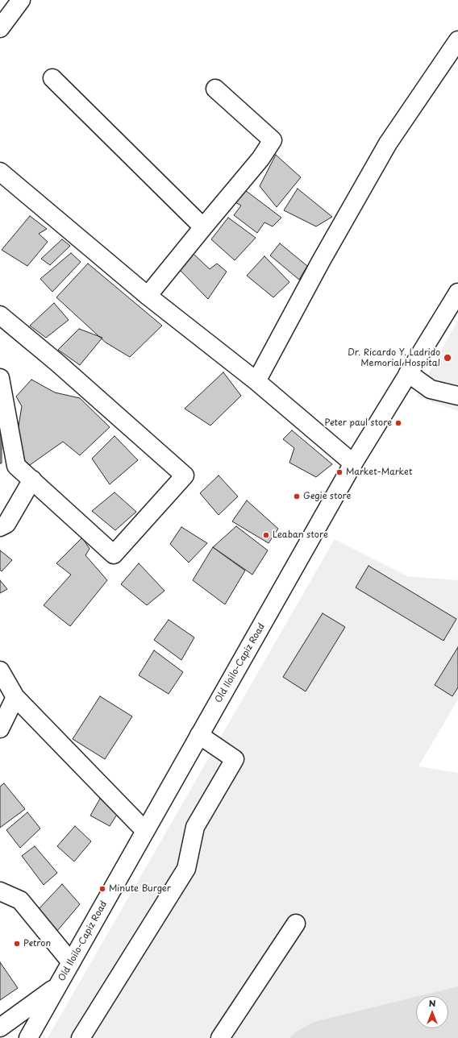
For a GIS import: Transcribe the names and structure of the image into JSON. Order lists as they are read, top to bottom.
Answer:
{
  "streets": {
    "street": ["Old Iloilo-Capiz Road"]
  },
  "places": [
    "Dr. Ricardo Y. Ladrido Memorial Hospital",
    "Peter paul store",
    "Market-Market",
    "Gegie store",
    "Leaban store",
    "Minute Burger",
    "Petron"
  ],
  "north": "top"
}
